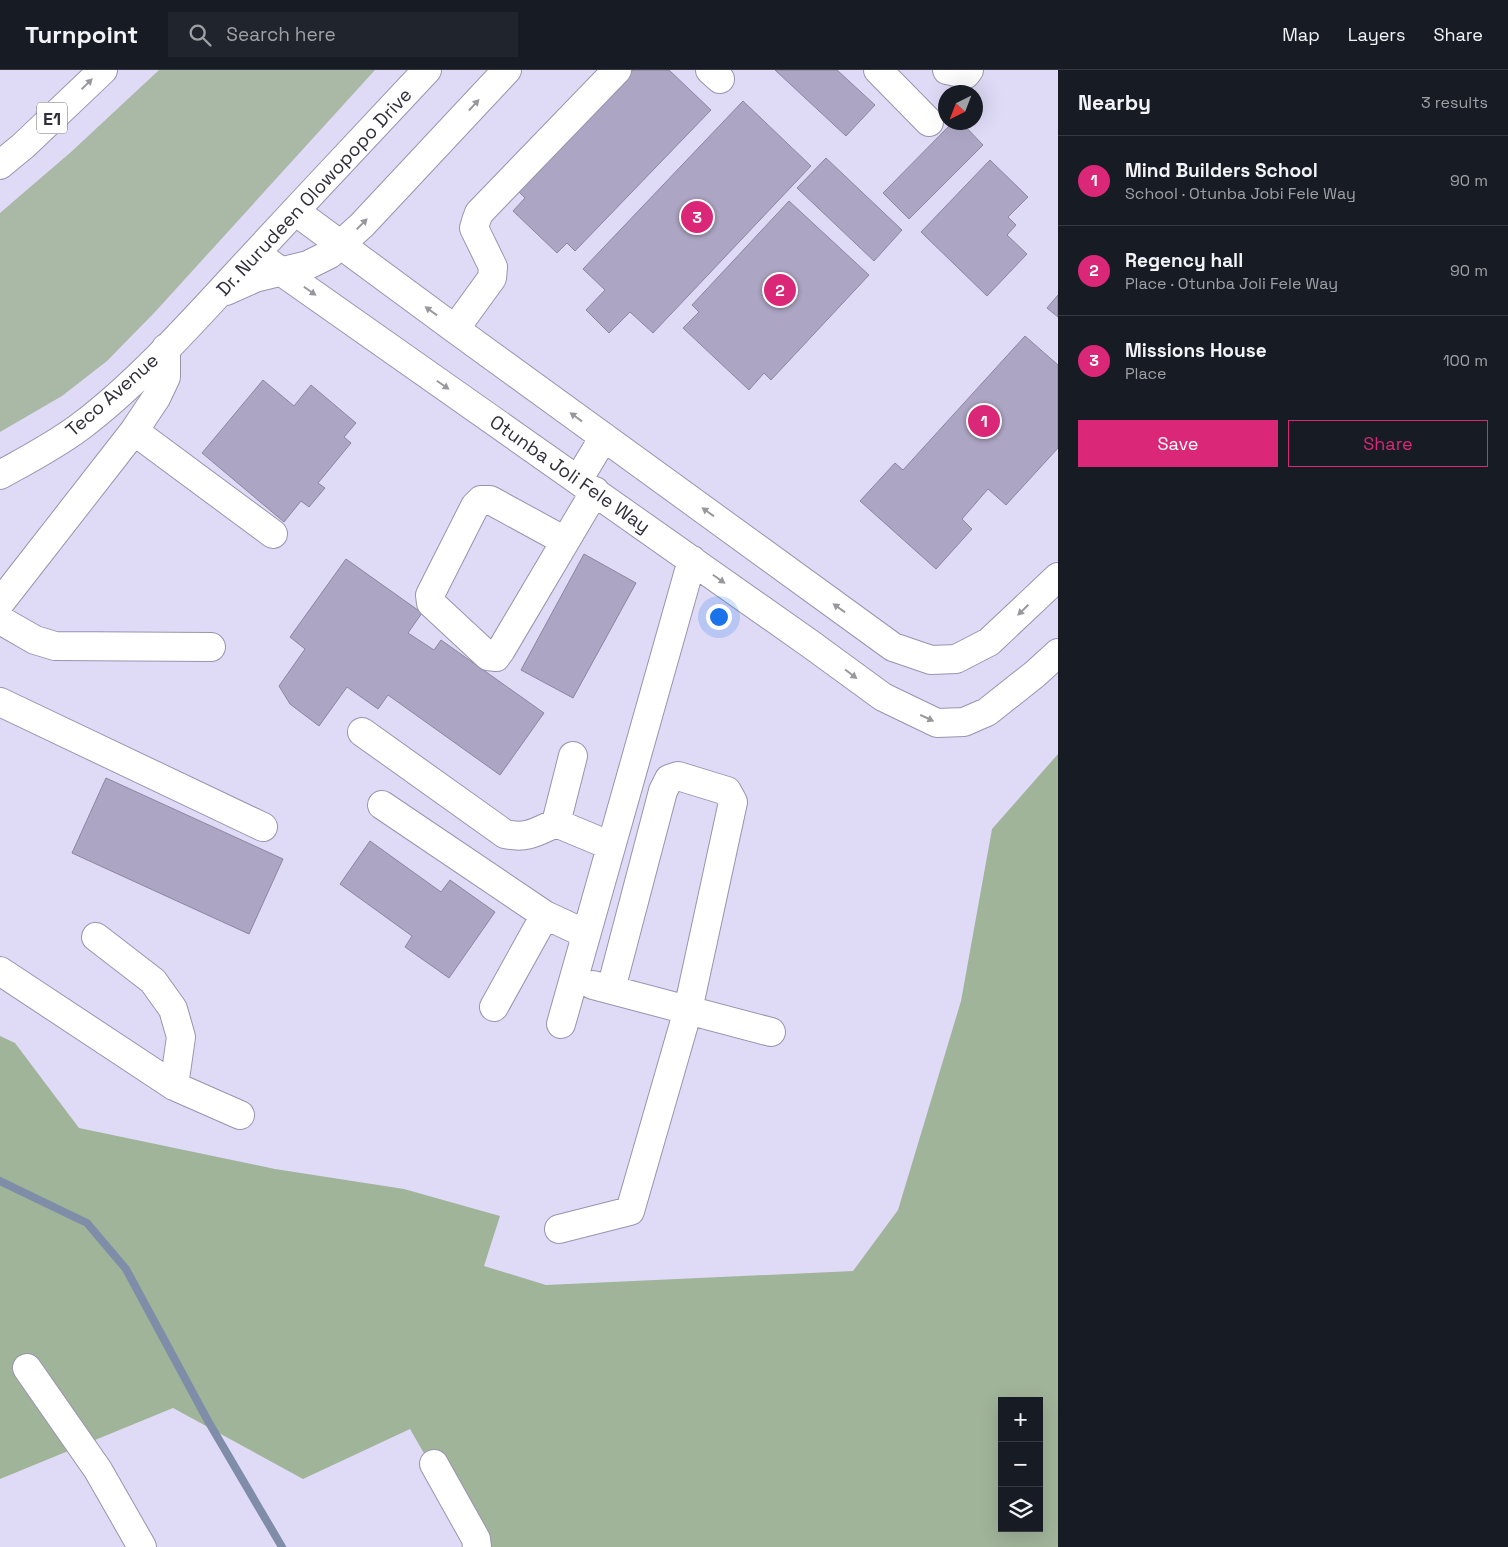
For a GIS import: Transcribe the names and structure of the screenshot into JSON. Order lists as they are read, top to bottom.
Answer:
{
  "streets": {
    "main road": [
      "E1",
      "Dr. Nurudeen Olowopopo Drive",
      "Teco Avenue",
      "Otunba Joli Fele Way"
    ]
  },
  "crossings": [
    ["Dr. Nurudeen Olowopopo Drive", "Teco Avenue"],
    ["Dr. Nurudeen Olowopopo Drive", "Otunba Joli Fele Way"]
  ],
  "north": "bottom left",
  "page": {
    "header": "Turnpoint",
    "search": "Search here",
    "nav": ["Map", "Layers", "Share"],
    "heading": ["Nearby", "3 results"],
    "list": [
      {
        "mark": "1",
        "name": "Mind Builders School",
        "note": "School · Otunba Jobi Fele Way",
        "value": "90 m"
      },
      {
        "mark": "2",
        "name": "Regency hall",
        "note": "Place · Otunba Joli Fele Way",
        "value": "90 m"
      },
      {
        "mark": "3",
        "name": "Missions House",
        "note": "Place",
        "value": "100 m"
      }
    ],
    "pins": ["3", "2", "1"],
    "buttons": ["Save", "Share"],
    "map_buttons": ["+", "−"]
  }
}
